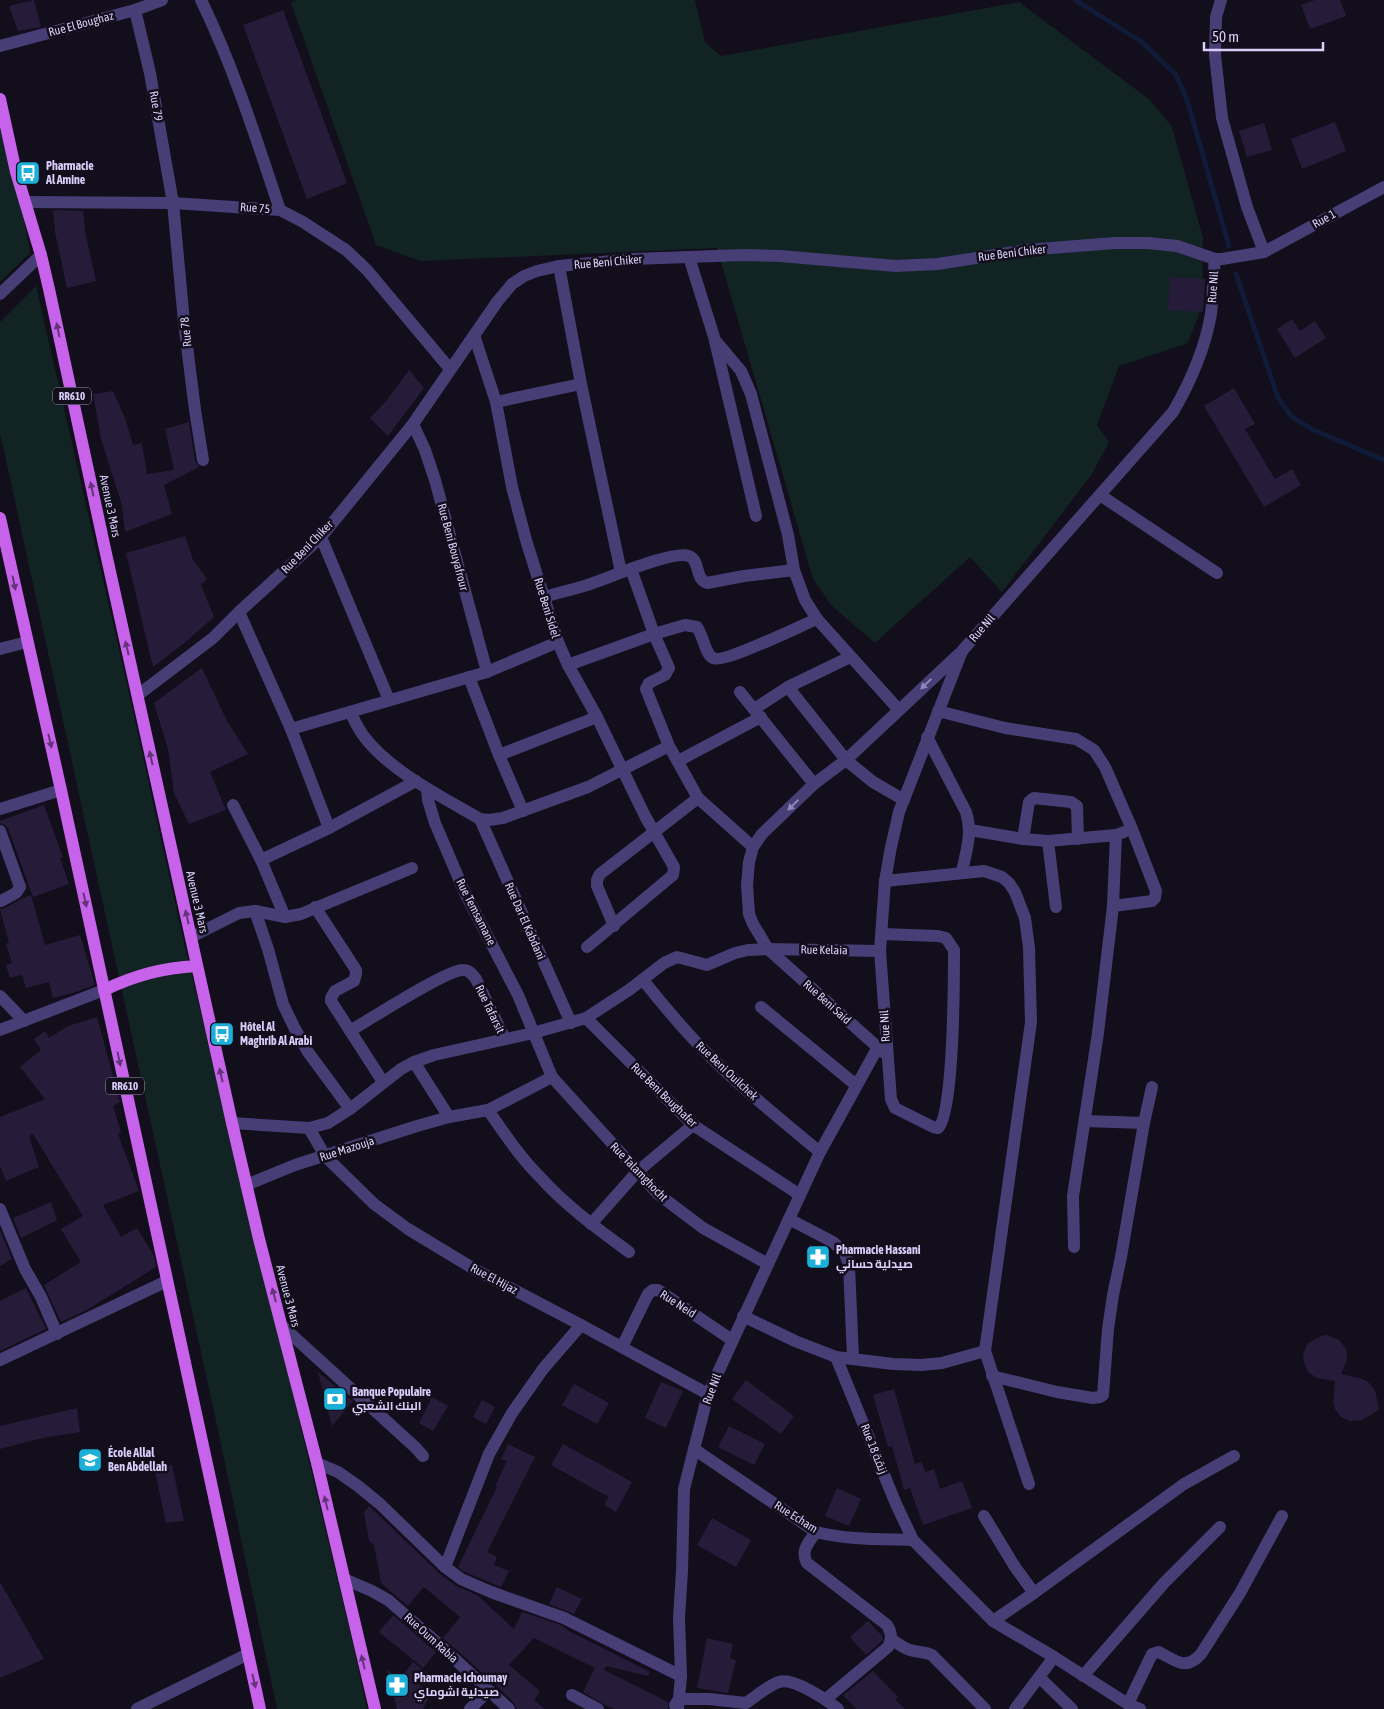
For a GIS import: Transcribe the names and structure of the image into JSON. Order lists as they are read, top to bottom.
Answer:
{
  "streets": {
    "main road": ["RR610", "Avenue 3 Mars"],
    "street": [
      "Rue El Boughaz",
      "Rue 79",
      "Rue 75",
      "Rue 1",
      "Rue Beni Chiker",
      "Rue Nil",
      "Rue 78",
      "Rue Beni Bouyafrour",
      "Rue Beni Sidel",
      "Rue Temsamane",
      "Rue Dar El Kabdani",
      "Rue Kelaia",
      "Rue Beni Said",
      "Rue Tafarsit",
      "Rue Beni Ouilchek",
      "Rue Beni Boughafer",
      "Rue Mazouja",
      "Rue Talamghocht",
      "Rue El Hijaz",
      "Rue Neid",
      "Rue 18 زنقة",
      "Rue Echam",
      "Rue Oum Rabia"
    ]
  },
  "crossings": [
    ["Rue El Boughaz", "Rue 79"],
    ["Rue 79", "Rue 75"],
    ["Rue 79", "Rue 78"],
    ["Rue 75", "Rue Beni Chiker"],
    ["Rue 75", "Rue 78"],
    ["Rue 75", "Avenue 3 Mars"],
    ["Rue 1", "Rue Beni Chiker"],
    ["Rue Beni Chiker", "Rue Nil"],
    ["Rue Beni Chiker", "Avenue 3 Mars"],
    ["Rue Beni Chiker", "Rue Beni Bouyafrour"],
    ["Rue Beni Chiker", "Rue Beni Sidel"],
    ["Rue Nil", "Rue Kelaia"],
    ["Rue Nil", "Rue Beni Said"],
    ["Rue Nil", "Rue Beni Ouilchek"],
    ["Rue Nil", "Rue Beni Boughafer"],
    ["Rue Nil", "Rue Talamghocht"],
    ["Rue Nil", "Rue El Hijaz"],
    ["Rue Nil", "Rue Neid"],
    ["Rue Nil", "Rue Echam"],
    ["Avenue 3 Mars", "Rue Mazouja"],
    ["Avenue 3 Mars", "Rue Oum Rabia"],
    ["Rue Temsamane", "Rue Kelaia"],
    ["Rue Temsamane", "Rue Mazouja"],
    ["Rue Temsamane", "Rue Talamghocht"],
    ["Rue Dar El Kabdani", "Rue Kelaia"],
    ["Rue Kelaia", "Rue Beni Said"],
    ["Rue Kelaia", "Rue Tafarsit"],
    ["Rue Kelaia", "Rue Beni Ouilchek"],
    ["Rue Kelaia", "Rue Beni Boughafer"],
    ["Rue Kelaia", "Rue El Hijaz"],
    ["Rue Mazouja", "Rue Talamghocht"],
    ["Rue Mazouja", "Rue El Hijaz"],
    ["Rue El Hijaz", "Rue Neid"],
    ["Rue 18 زنقة", "Rue Echam"]
  ],
  "places": {
    "bus stop": ["Pharmacie Al Amine", "Hôtel Al Maghrib Al Arabi"],
    "pharmacy": ["Pharmacie Hassani صيدلية حساني", "Pharmacie Ichoumay صيدلية اشوماي"],
    "bank": ["Banque Populaire البنك الشعبي"],
    "school or university": ["École Allal Ben Abdellah"]
  },
  "scale_bar": "50 m"
}
